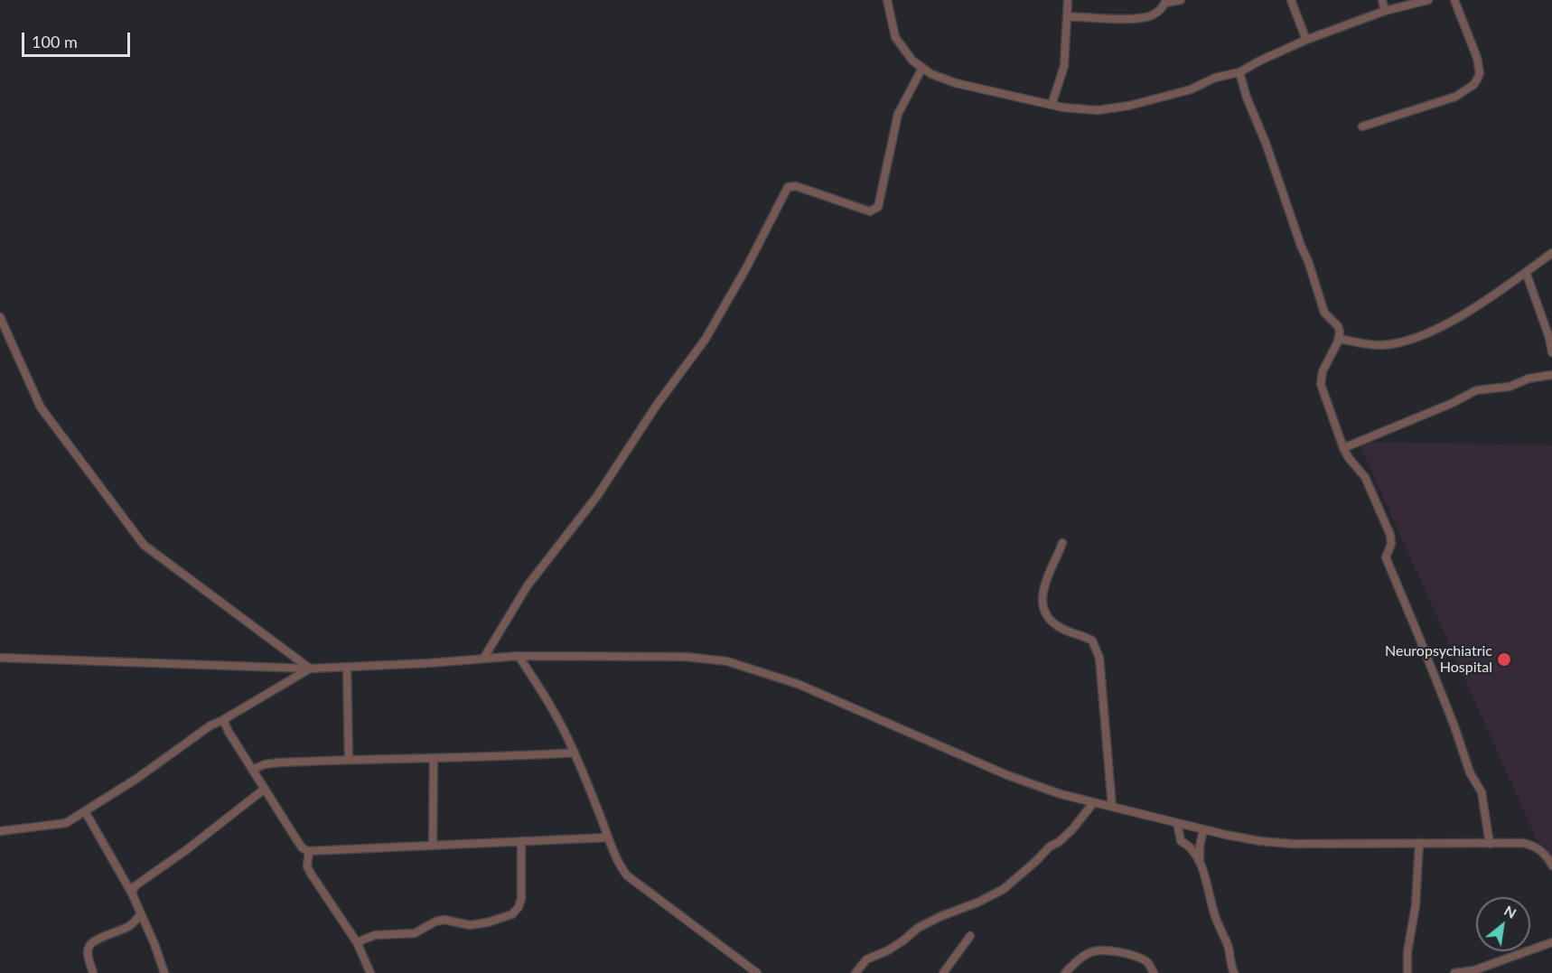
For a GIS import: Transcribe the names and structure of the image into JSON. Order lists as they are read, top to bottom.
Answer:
{
  "places": ["Neuropsychiatric Hospital"],
  "scale_bar": "100 m",
  "north": "top right"
}
